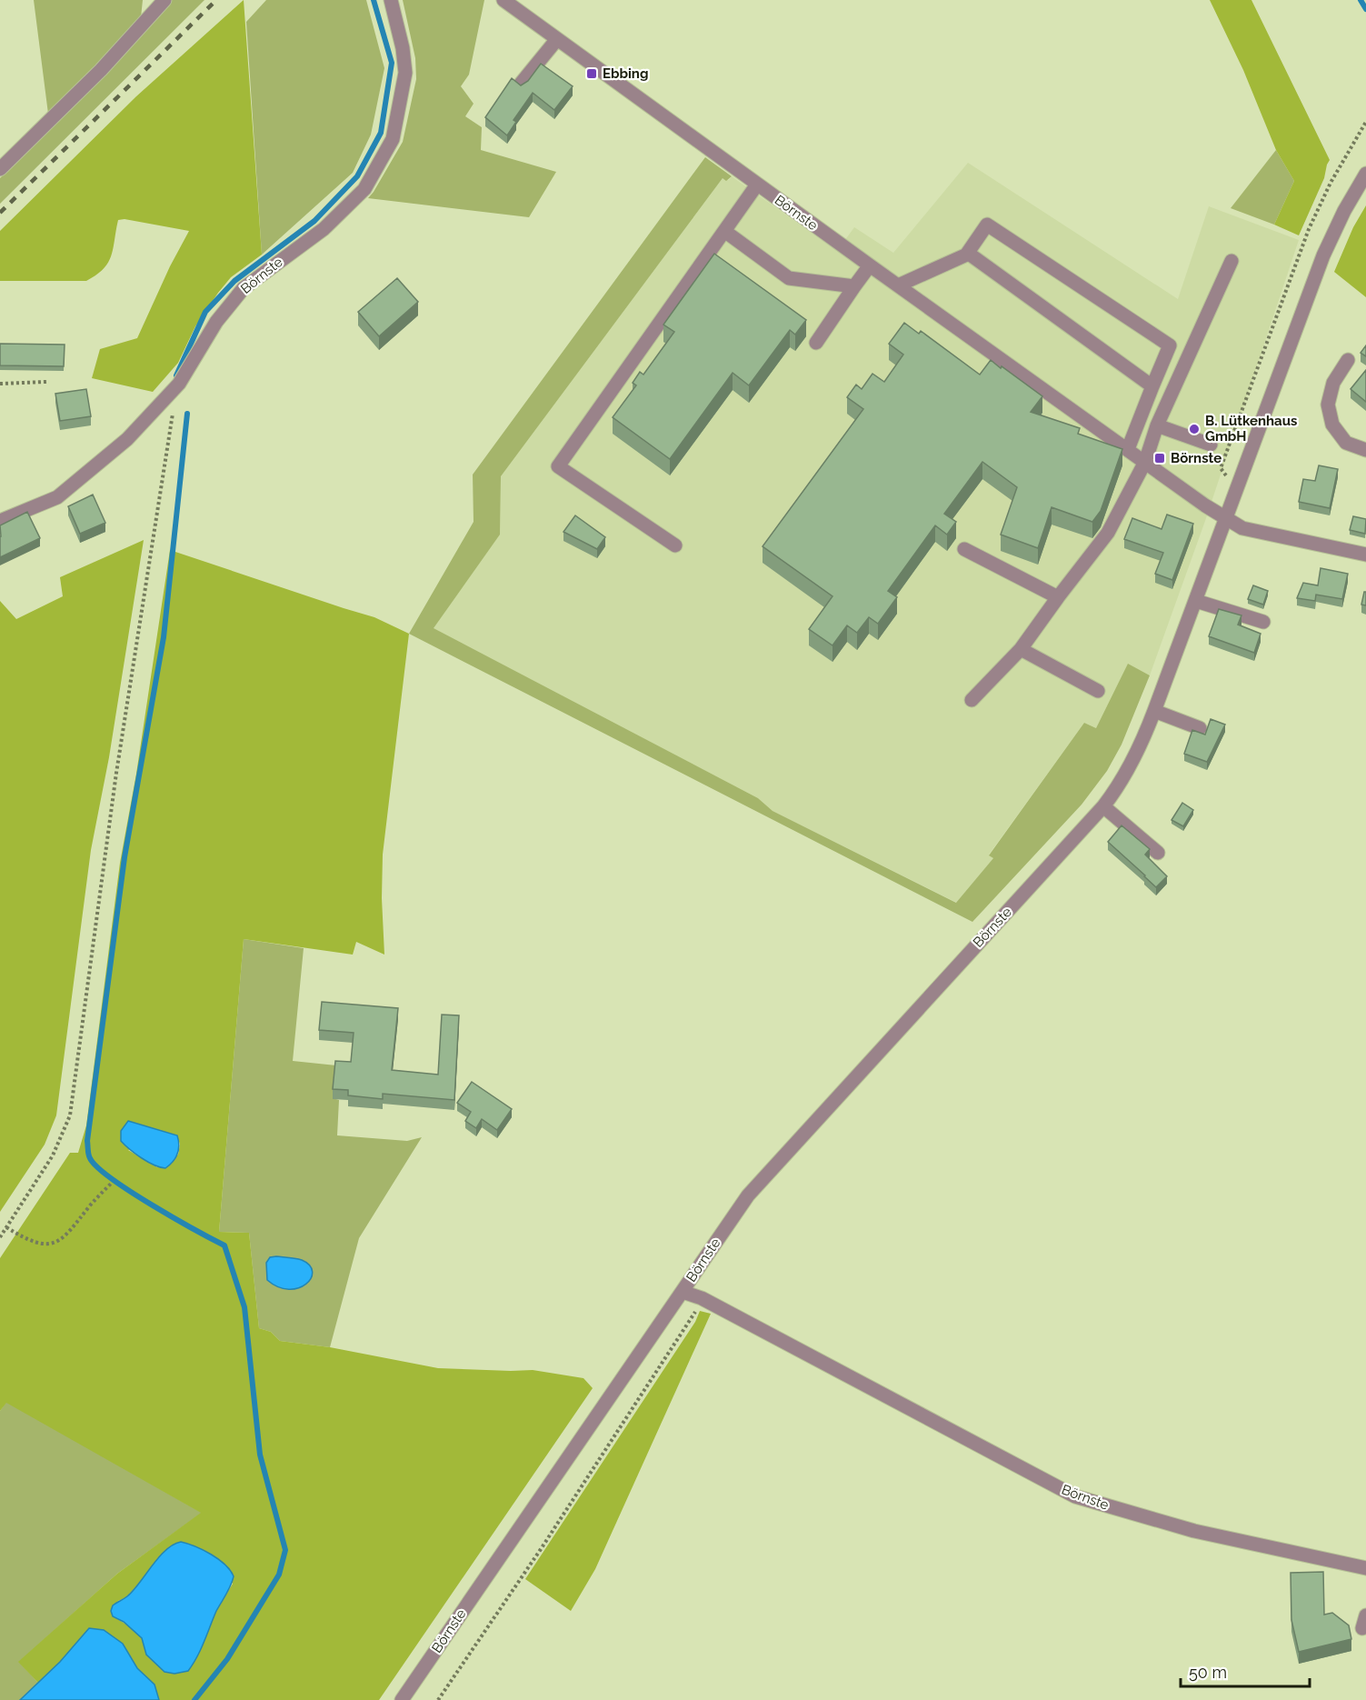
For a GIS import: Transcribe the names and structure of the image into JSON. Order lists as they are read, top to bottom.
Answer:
{
  "streets": {
    "street": ["Börnste"]
  },
  "places": {
    "transit": ["Ebbing", "Börnste"],
    "other": ["B. Lütkenhaus GmbH"]
  },
  "scale_bar": "50 m"
}
